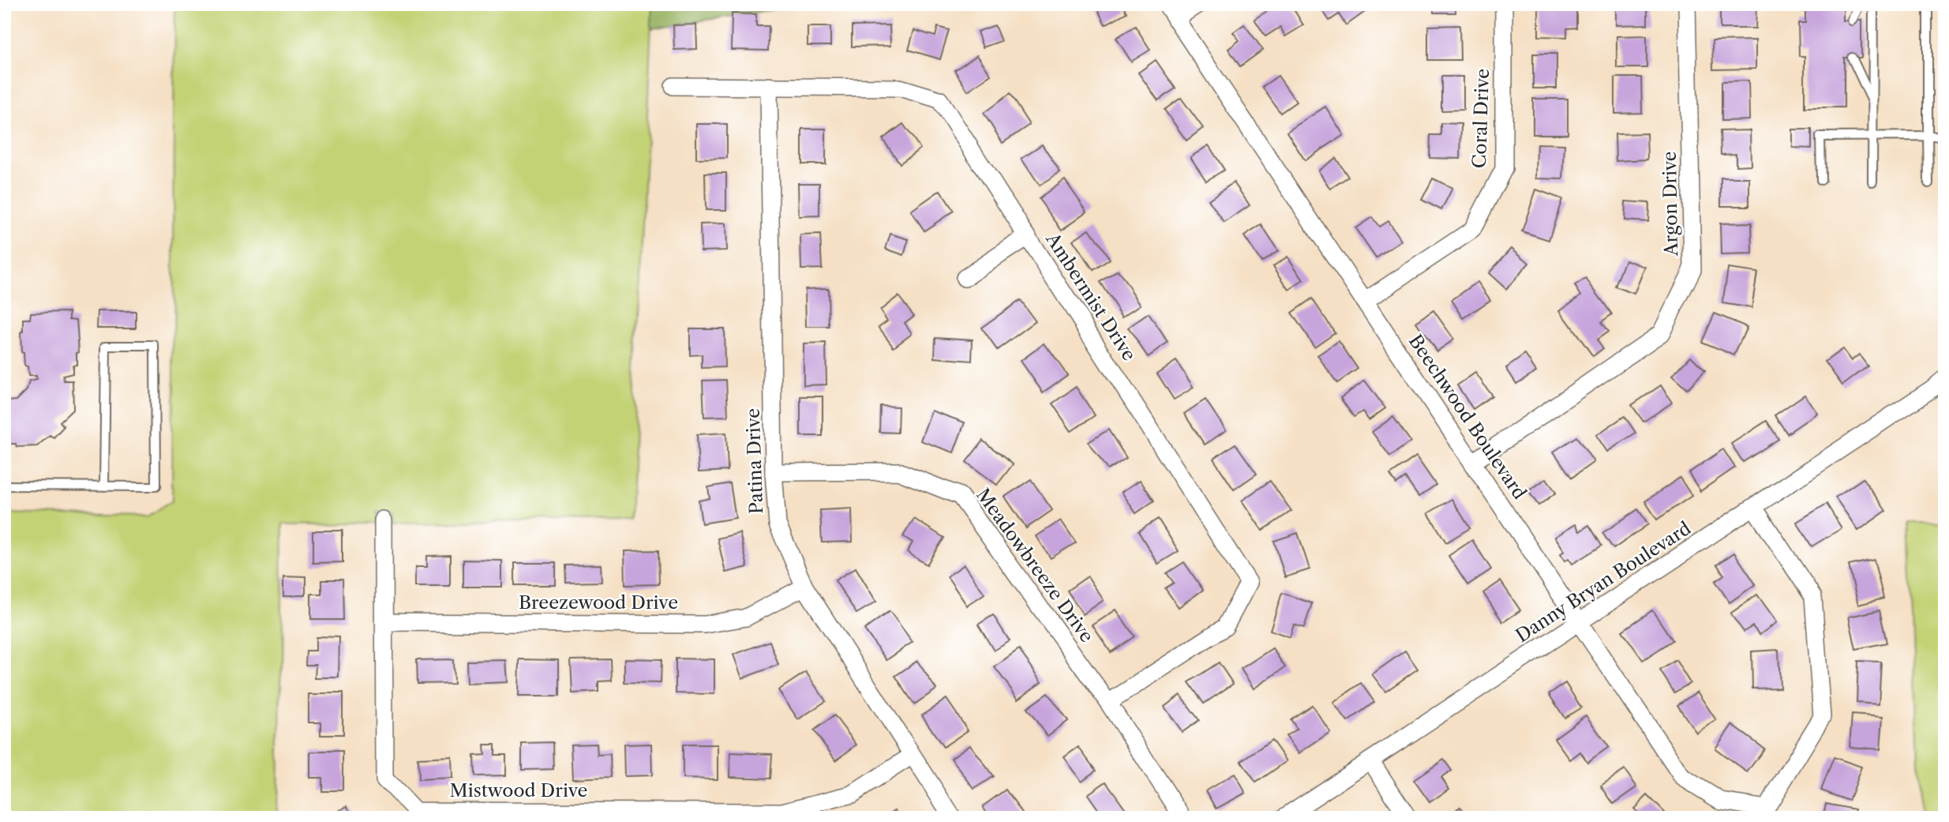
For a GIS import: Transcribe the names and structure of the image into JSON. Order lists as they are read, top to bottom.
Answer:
{
  "streets": {
    "street": [
      "Coral Drive",
      "Argon Drive",
      "Ambermist Drive",
      "Beechwood Boulevard",
      "Patina Drive",
      "Meadowbreeze Drive",
      "Danny Bryan Boulevard",
      "Breezewood Drive",
      "Mistwood Drive"
    ]
  },
  "crossings": [
    ["Coral Drive", "Beechwood Boulevard"],
    ["Argon Drive", "Beechwood Boulevard"],
    ["Ambermist Drive", "Patina Drive"],
    ["Ambermist Drive", "Meadowbreeze Drive"],
    ["Beechwood Boulevard", "Danny Bryan Boulevard"],
    ["Patina Drive", "Meadowbreeze Drive"],
    ["Patina Drive", "Breezewood Drive"],
    ["Patina Drive", "Mistwood Drive"],
    ["Breezewood Drive", "Mistwood Drive"]
  ]
}
